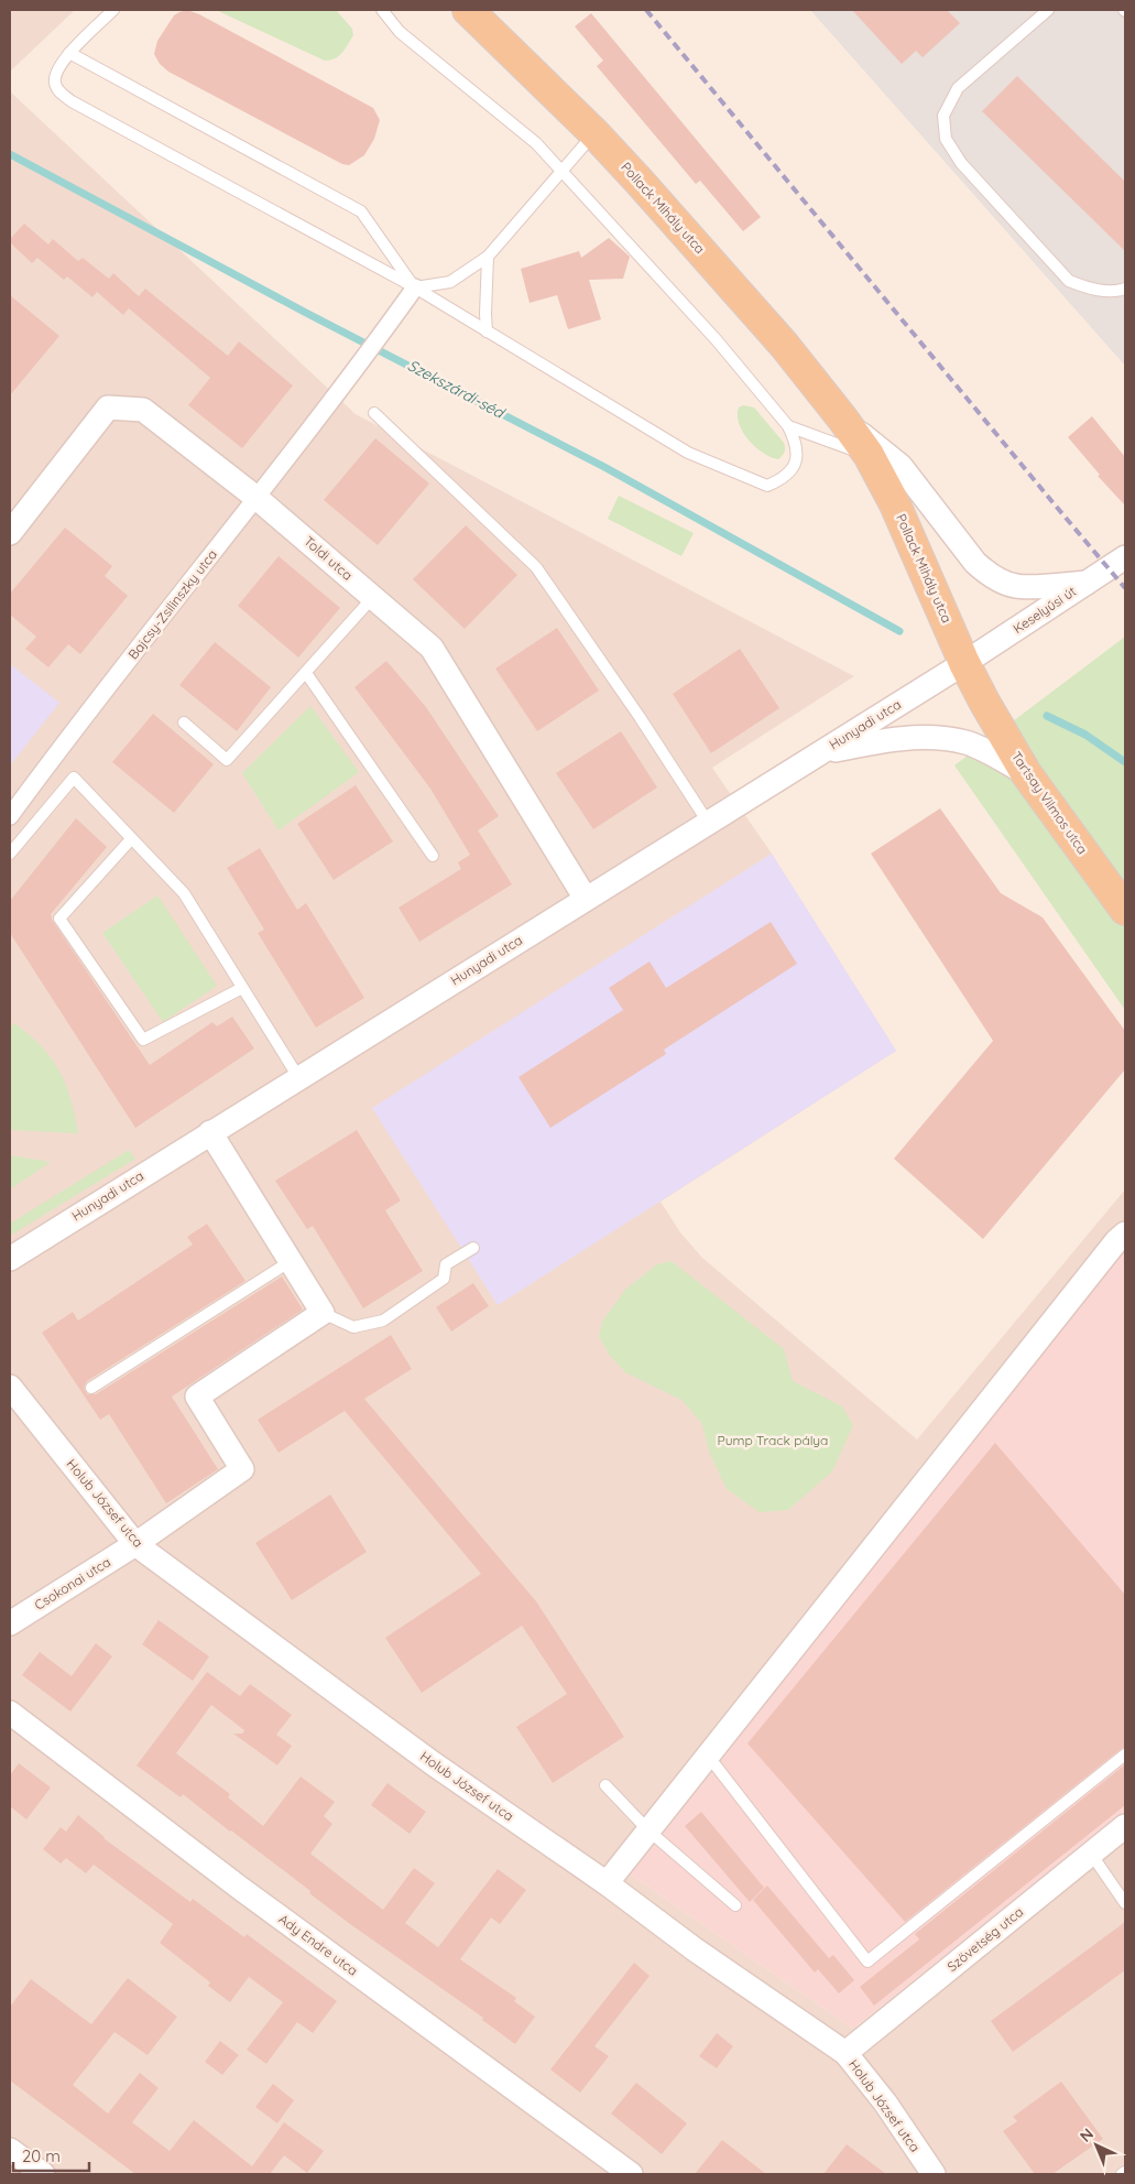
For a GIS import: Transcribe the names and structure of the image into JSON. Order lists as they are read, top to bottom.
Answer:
{
  "streets": {
    "main road": ["Pollack Mihály utca", "Tartsay Vilmos utca"],
    "street": [
      "Toldi utca",
      "Bajcsy-Zsilinszky utca",
      "Keselyűsi út",
      "Hunyadi utca",
      "Holub József utca",
      "Csokonai utca",
      "Szövetség utca",
      "Ady Endre utca"
    ]
  },
  "crossings": [
    ["Pollack Mihály utca", "Keselyűsi út"],
    ["Pollack Mihály utca", "Hunyadi utca"],
    ["Pollack Mihály utca", "Tartsay Vilmos utca"],
    ["Toldi utca", "Bajcsy-Zsilinszky utca"],
    ["Toldi utca", "Hunyadi utca"],
    ["Keselyűsi út", "Hunyadi utca"],
    ["Keselyűsi út", "Tartsay Vilmos utca"],
    ["Hunyadi utca", "Tartsay Vilmos utca"],
    ["Holub József utca", "Csokonai utca"],
    ["Holub József utca", "Szövetség utca"]
  ],
  "water": ["Szekszárdi-séd"],
  "parks": ["Pump Track pálya"],
  "scale_bar": "20 m",
  "north": "top left"
}
